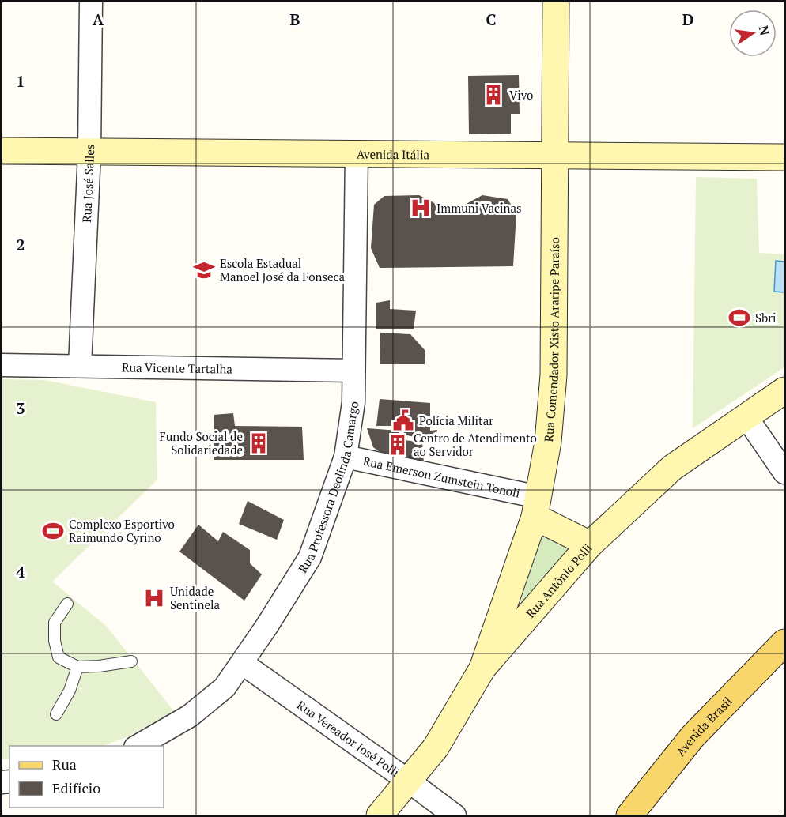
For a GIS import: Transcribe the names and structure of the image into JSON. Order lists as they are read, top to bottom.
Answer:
{
  "streets": {
    "main road": [
      "Avenida Itália",
      "Rua Comendador Xisto Araripe Paraíso",
      "Rua Antônio Polli",
      "Avenida Brasil"
    ],
    "street": [
      "Rua José Salles",
      "Rua Vicente Tartalha",
      "Rua Emerson Zumstein Tonoli",
      "Rua Professora Deolinda Camargo",
      "Rua Vereador José Polli"
    ]
  },
  "crossings": [
    ["Avenida Itália", "Rua José Salles"],
    ["Avenida Itália", "Rua Comendador Xisto Araripe Paraíso"],
    ["Avenida Itália", "Rua Professora Deolinda Camargo"],
    ["Rua José Salles", "Rua Vicente Tartalha"],
    ["Rua Comendador Xisto Araripe Paraíso", "Rua Emerson Zumstein Tonoli"],
    ["Rua Comendador Xisto Araripe Paraíso", "Rua Antônio Polli"],
    ["Rua Vicente Tartalha", "Rua Professora Deolinda Camargo"],
    ["Rua Emerson Zumstein Tonoli", "Rua Professora Deolinda Camargo"],
    ["Rua Professora Deolinda Camargo", "Rua Vereador José Polli"],
    ["Rua Antônio Polli", "Rua Vereador José Polli"]
  ],
  "places": {
    "building": ["Vivo", "Fundo Social de Solidariedade", "Centro de Atendimento ao Servidor"],
    "hospital": ["Immuni Vacinas", "Unidade Sentinela"],
    "school or university": ["Escola Estadual Manoel José da Fonseca"],
    "sports": ["Sbri", "Complexo Esportivo Raimundo Cyrino"],
    "public building": ["Polícia Militar"]
  },
  "legend": ["Rua", "Edifício"],
  "north": "right",
  "grid": {
    "columns": [
      "A",
      "B",
      "C",
      "D"
    ],
    "rows": [
      "1",
      "2",
      "3",
      "4"
    ]
  }
}
